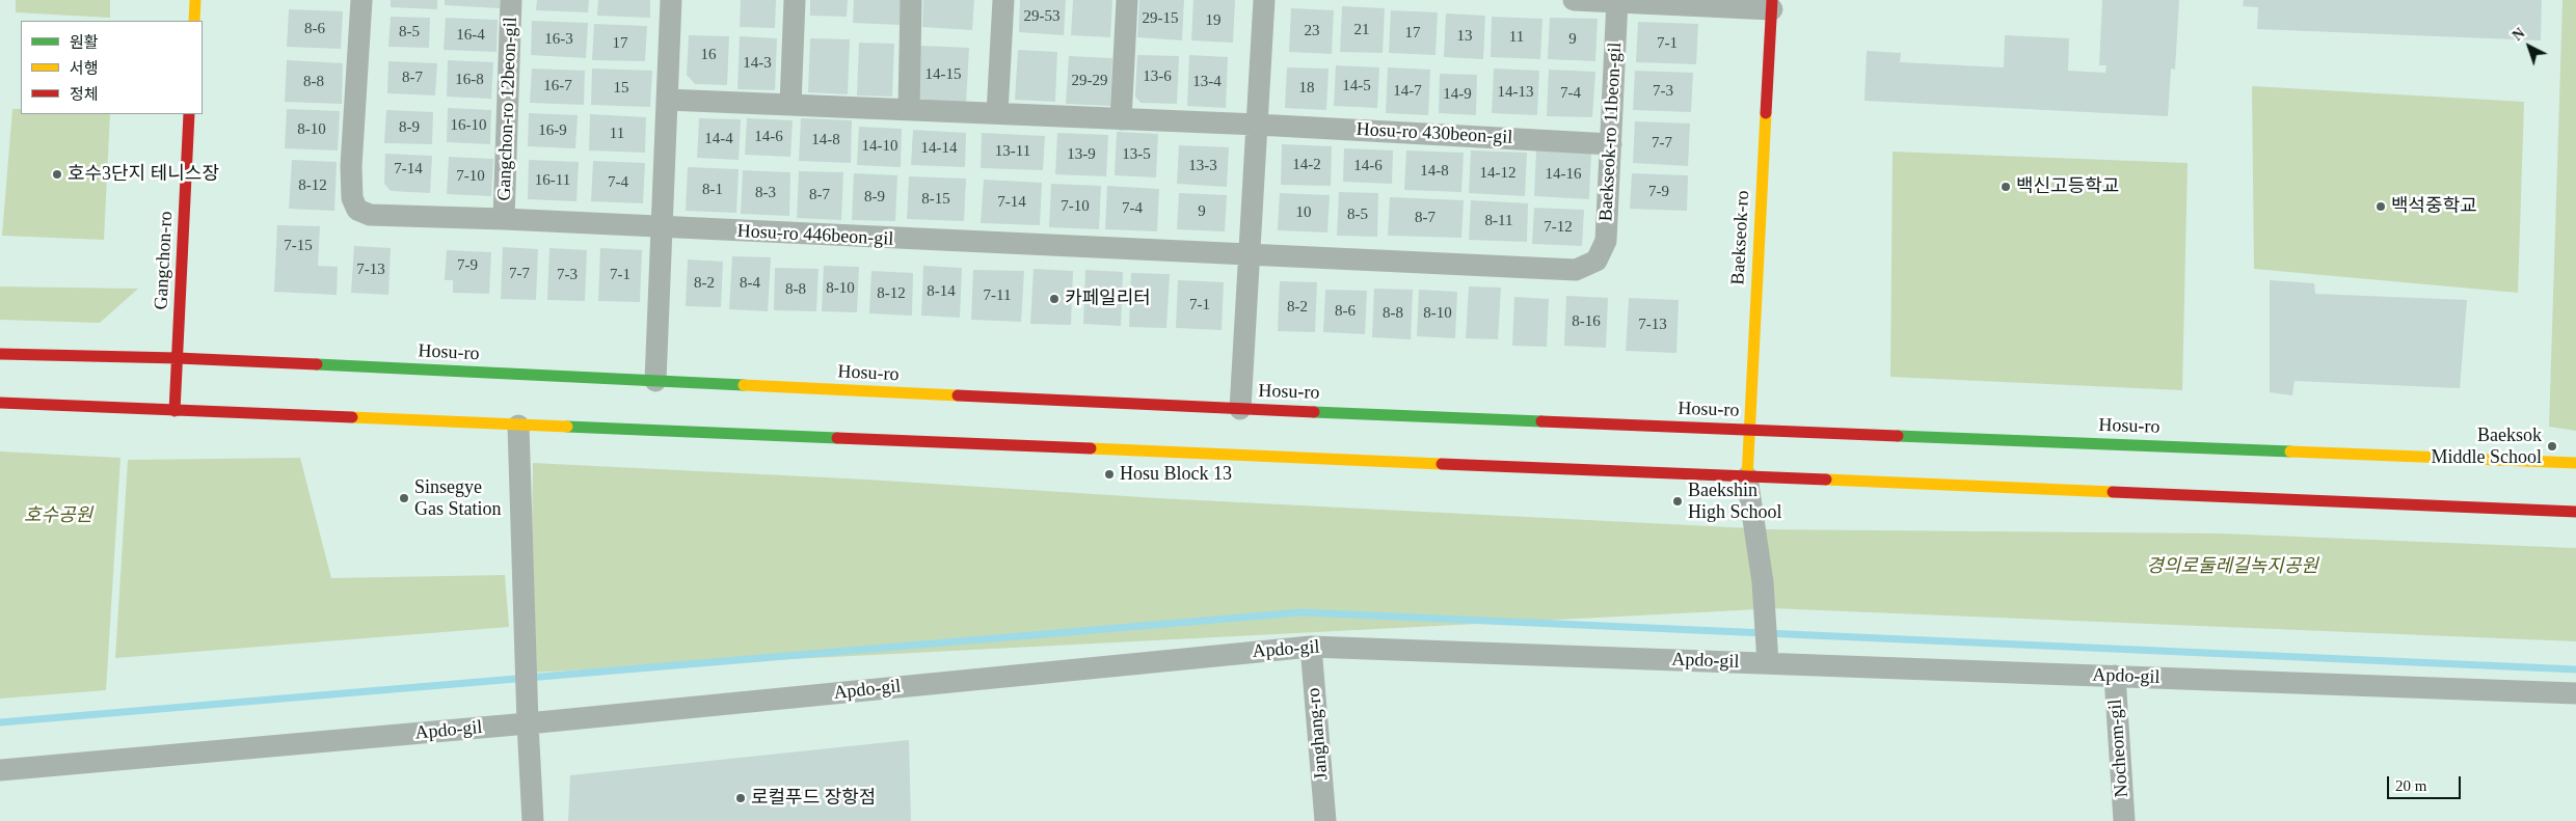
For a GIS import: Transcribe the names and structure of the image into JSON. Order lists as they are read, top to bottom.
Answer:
{
  "streets": {
    "main road": ["Baekseok-ro", "Gangchon-ro", "Hosu-ro"],
    "street": [
      "Gangchon-ro 12beon-gil",
      "Baekseok-ro 11beon-gil",
      "Hosu-ro 430beon-gil",
      "Hosu-ro 446beon-gil",
      "Apdo-gil",
      "Janghang-ro",
      "Nocheom-gil"
    ]
  },
  "crossings": [
    ["Gangchon-ro 12beon-gil", "Hosu-ro 446beon-gil"],
    ["Baekseok-ro 11beon-gil", "Hosu-ro 430beon-gil"],
    ["Baekseok-ro 11beon-gil", "Hosu-ro 446beon-gil"],
    ["Baekseok-ro", "Hosu-ro"],
    ["Gangchon-ro", "Hosu-ro"],
    ["Apdo-gil", "Janghang-ro"],
    ["Apdo-gil", "Nocheom-gil"]
  ],
  "parks": ["호수공원", "경의로둘레길녹지공원"],
  "places": [
    "호수3단지 테니스장",
    "백신고등학교",
    "백석중학교",
    "카페일리터",
    "Baeksok Middle School",
    "Hosu Block 13",
    "Sinsegye Gas Station",
    "Baekshin High School",
    "로컬푸드 장항점"
  ],
  "house_numbers": [
    "29-53",
    "29-15",
    "19",
    "8-6",
    "21",
    "23",
    "8-5",
    "17",
    "16-4",
    "13",
    "11",
    "16-3",
    "9",
    "17",
    "7-1",
    "16",
    "14-3",
    "14-15",
    "13-6",
    "8-7",
    "16-8",
    "29-29",
    "8-8",
    "13-4",
    "16-7",
    "14-5",
    "15",
    "18",
    "14-7",
    "7-3",
    "14-13",
    "7-4",
    "14-9",
    "16-10",
    "8-9",
    "8-10",
    "16-9",
    "11",
    "14-6",
    "14-4",
    "14-8",
    "7-7",
    "14-10",
    "14-14",
    "13-11",
    "13-9",
    "13-5",
    "14-2",
    "13-3",
    "14-6",
    "7-14",
    "14-8",
    "14-12",
    "14-16",
    "7-10",
    "16-11",
    "7-4",
    "8-12",
    "8-1",
    "7-9",
    "8-3",
    "8-7",
    "8-9",
    "8-15",
    "7-14",
    "7-10",
    "7-4",
    "9",
    "10",
    "8-5",
    "8-7",
    "8-11",
    "7-12",
    "7-15",
    "7-9",
    "7-13",
    "7-7",
    "7-3",
    "7-1",
    "8-2",
    "8-4",
    "8-10",
    "8-8",
    "8-14",
    "8-12",
    "7-11",
    "7-1",
    "8-2",
    "8-6",
    "8-8",
    "8-10",
    "8-16",
    "7-13"
  ],
  "legend": ["원활", "서행", "정체"],
  "scale_bar": "20 m",
  "north": "top left"
}
